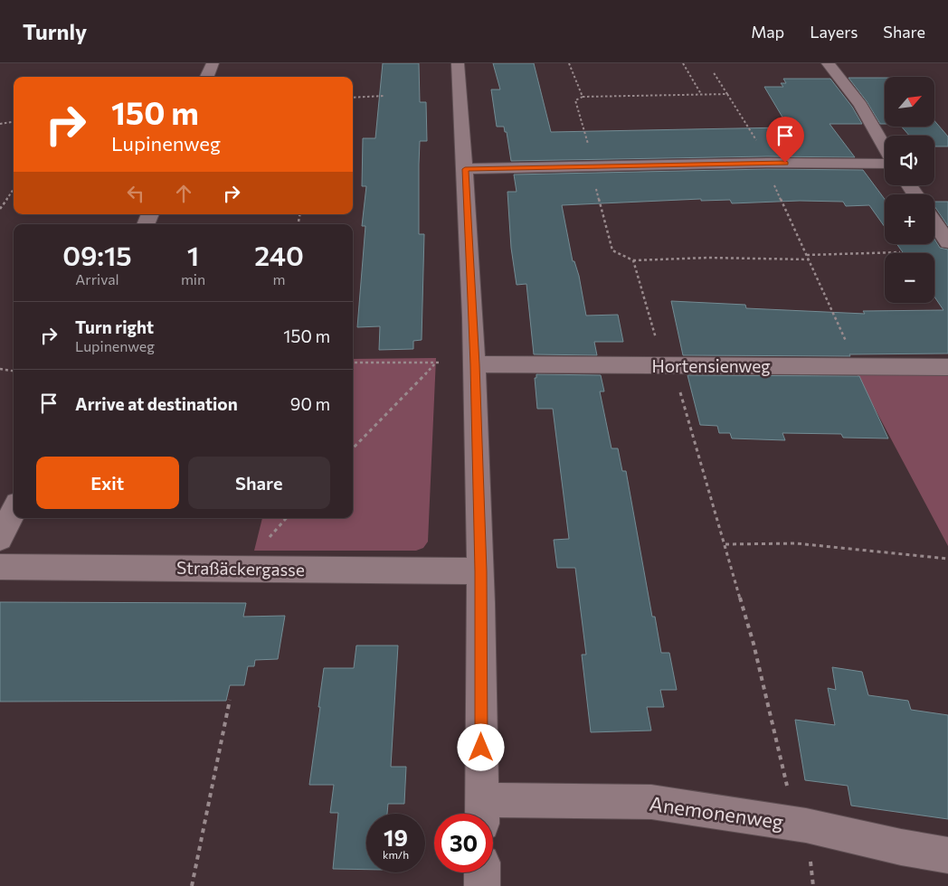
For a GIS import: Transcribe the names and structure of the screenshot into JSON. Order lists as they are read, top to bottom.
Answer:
{
  "streets": {
    "street": ["Hortensienweg", "Straßäckergasse", "Anemonenweg"]
  },
  "north": "top right",
  "page": {
    "header": "Turnly",
    "nav": ["Map", "Layers", "Share"],
    "map_buttons": ["+", "−"],
    "turn": ["150 m", "Lupinenweg"],
    "eta": [
      "09:15",
      "Arrival",
      "1",
      "min",
      "240",
      "m"
    ],
    "list": [
      {
        "name": "Turn right",
        "note": "Lupinenweg",
        "value": "150 m"
      },
      {
        "name": "Arrive at destination",
        "value": "90 m"
      }
    ],
    "buttons": ["Exit", "Share"],
    "speed": "19 km/h",
    "limit": "30"
  }
}
